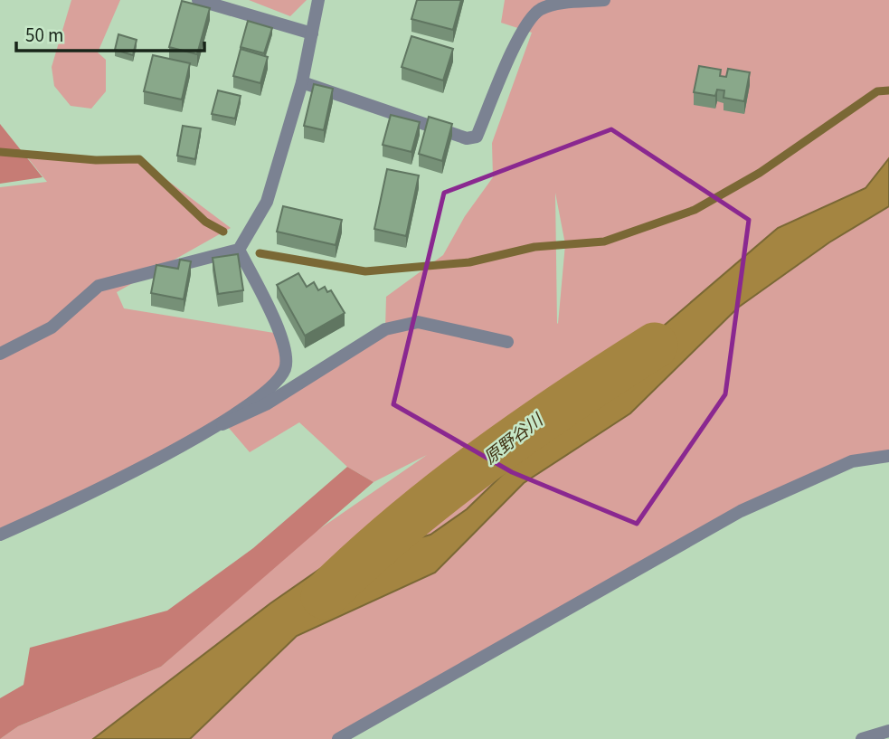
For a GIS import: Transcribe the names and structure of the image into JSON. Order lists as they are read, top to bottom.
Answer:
{
  "water": ["原野谷川"],
  "scale_bar": "50 m"
}
